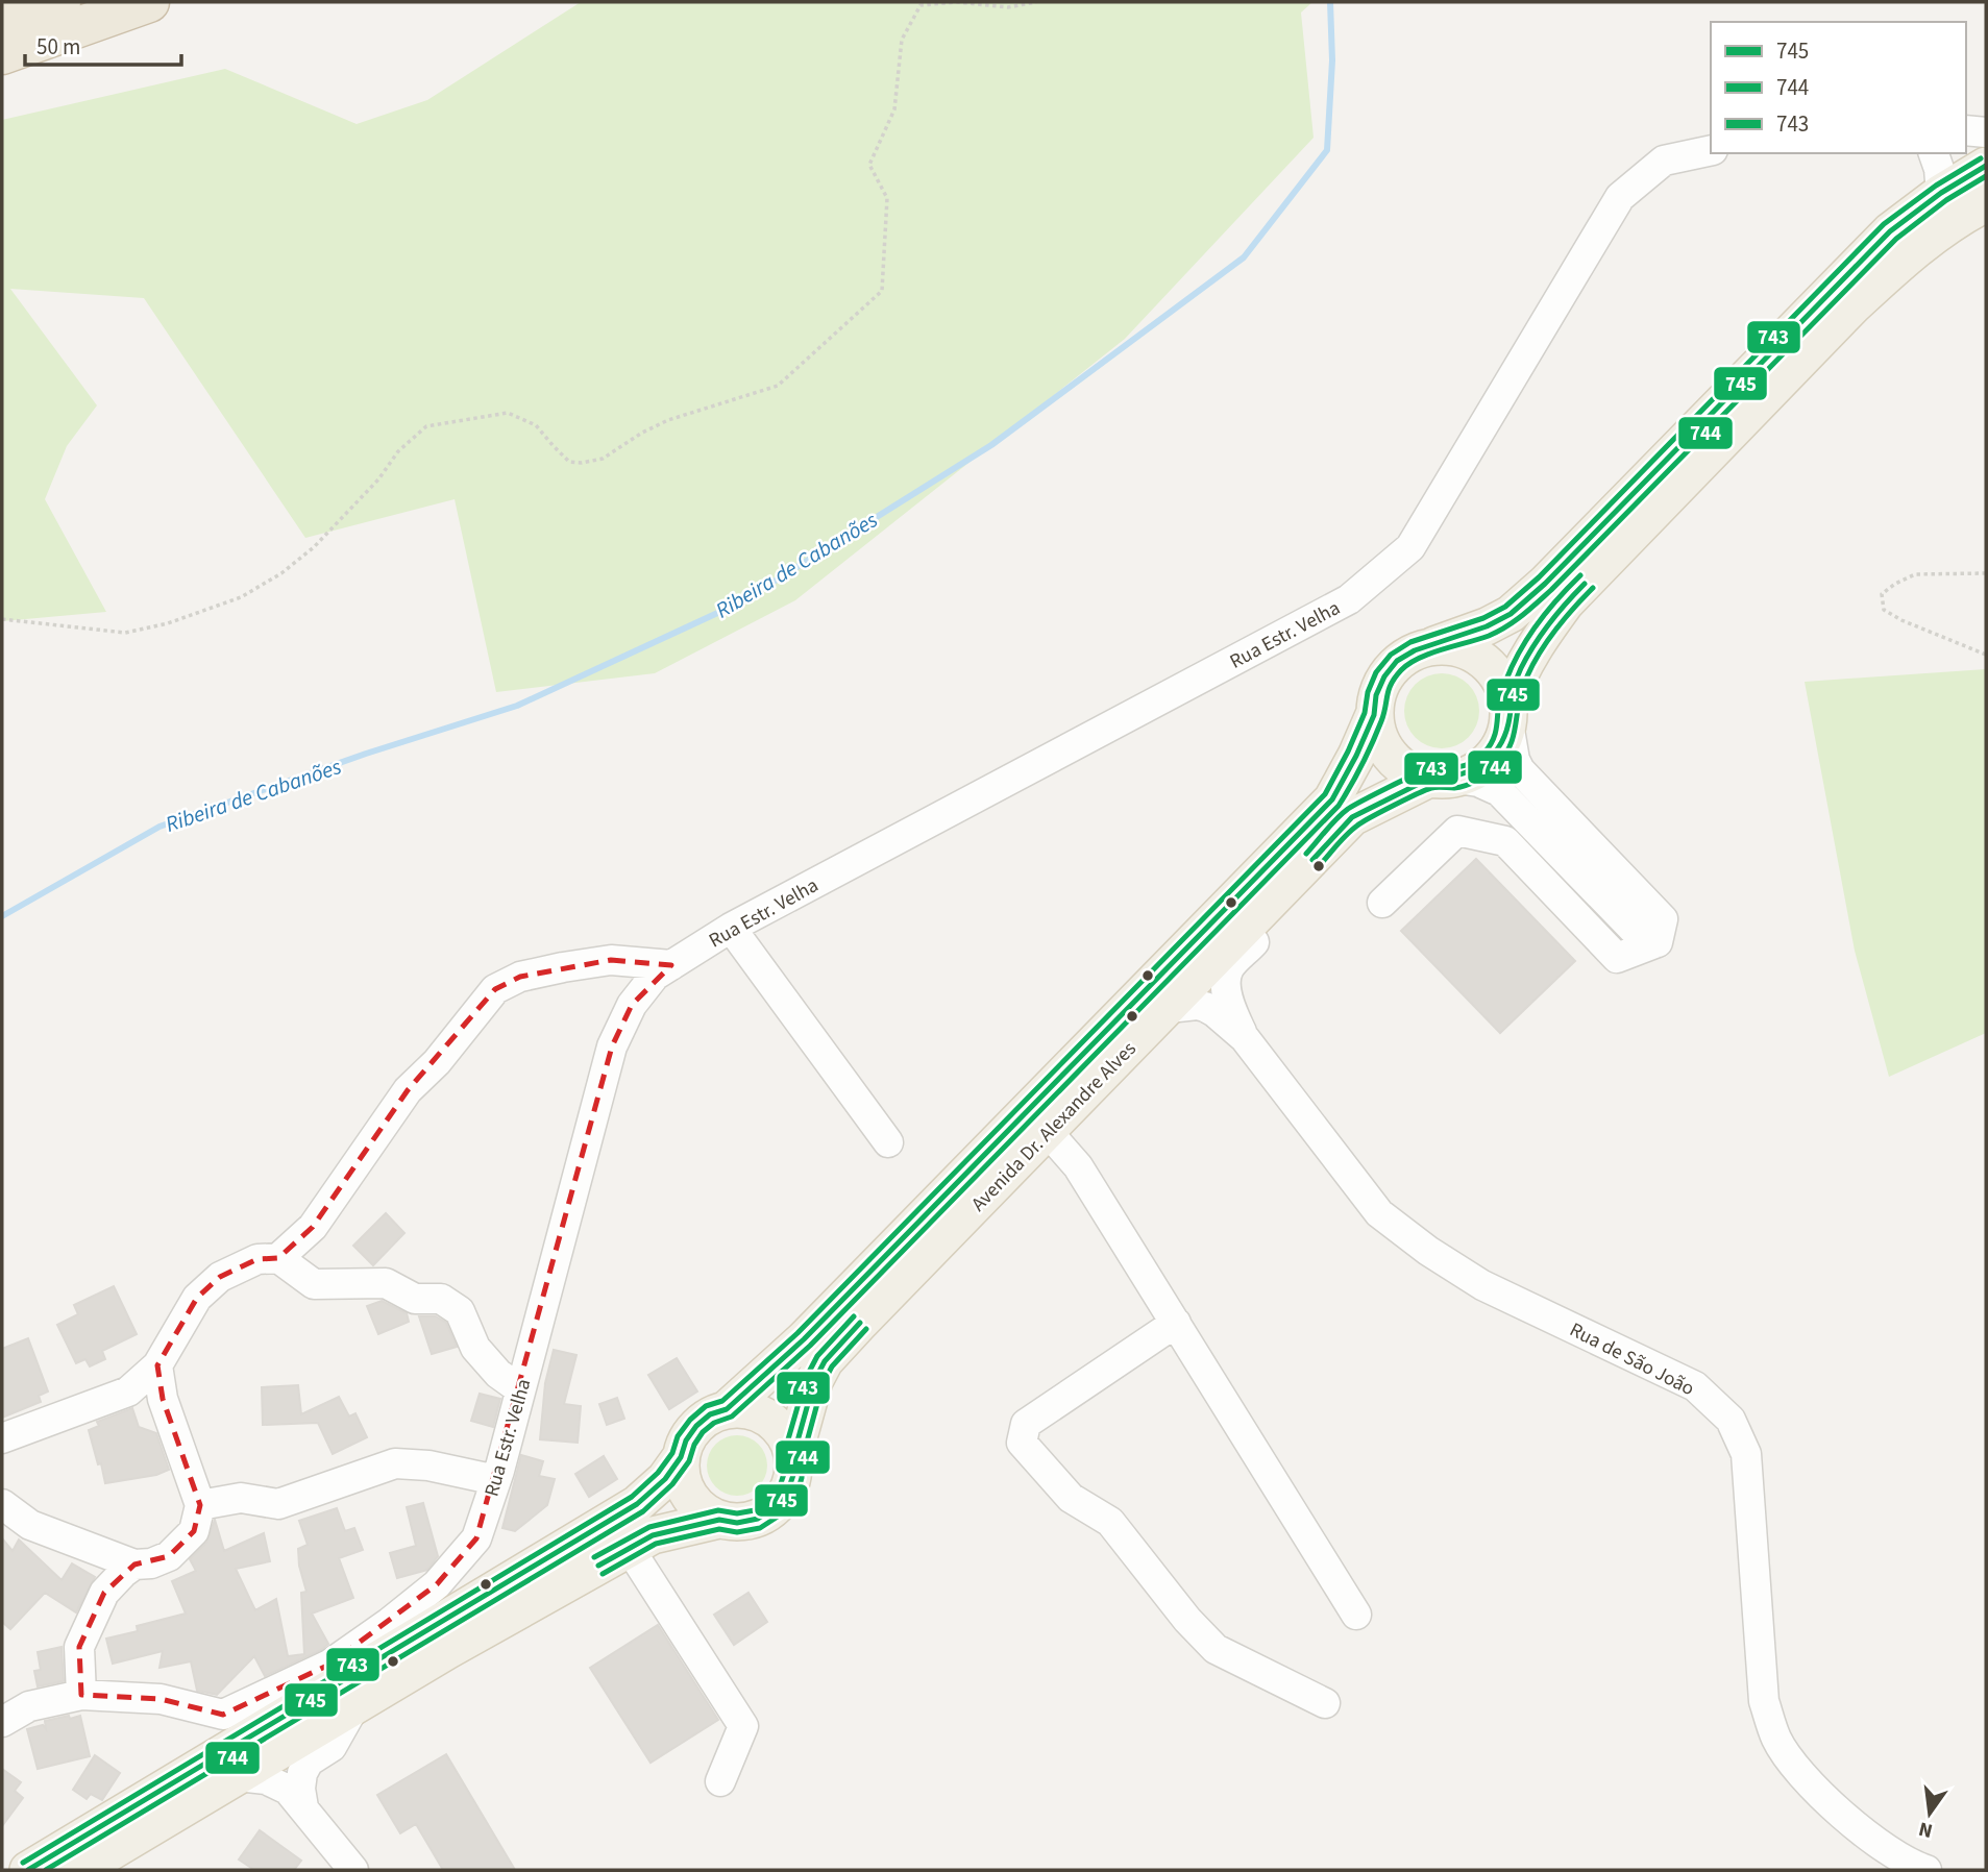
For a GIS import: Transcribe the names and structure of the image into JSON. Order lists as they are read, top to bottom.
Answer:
{
  "streets": {
    "main road": ["Avenida Dr. Alexandre Alves"],
    "street": ["Rua Estr. Velha", "Rua de São João"]
  },
  "water": ["Ribeira de Cabanões"],
  "lines": ["transit line 743", "transit line 745", "transit line 744"],
  "legend": ["745", "744", "743"],
  "scale_bar": "50 m",
  "north": "bottom"
}
